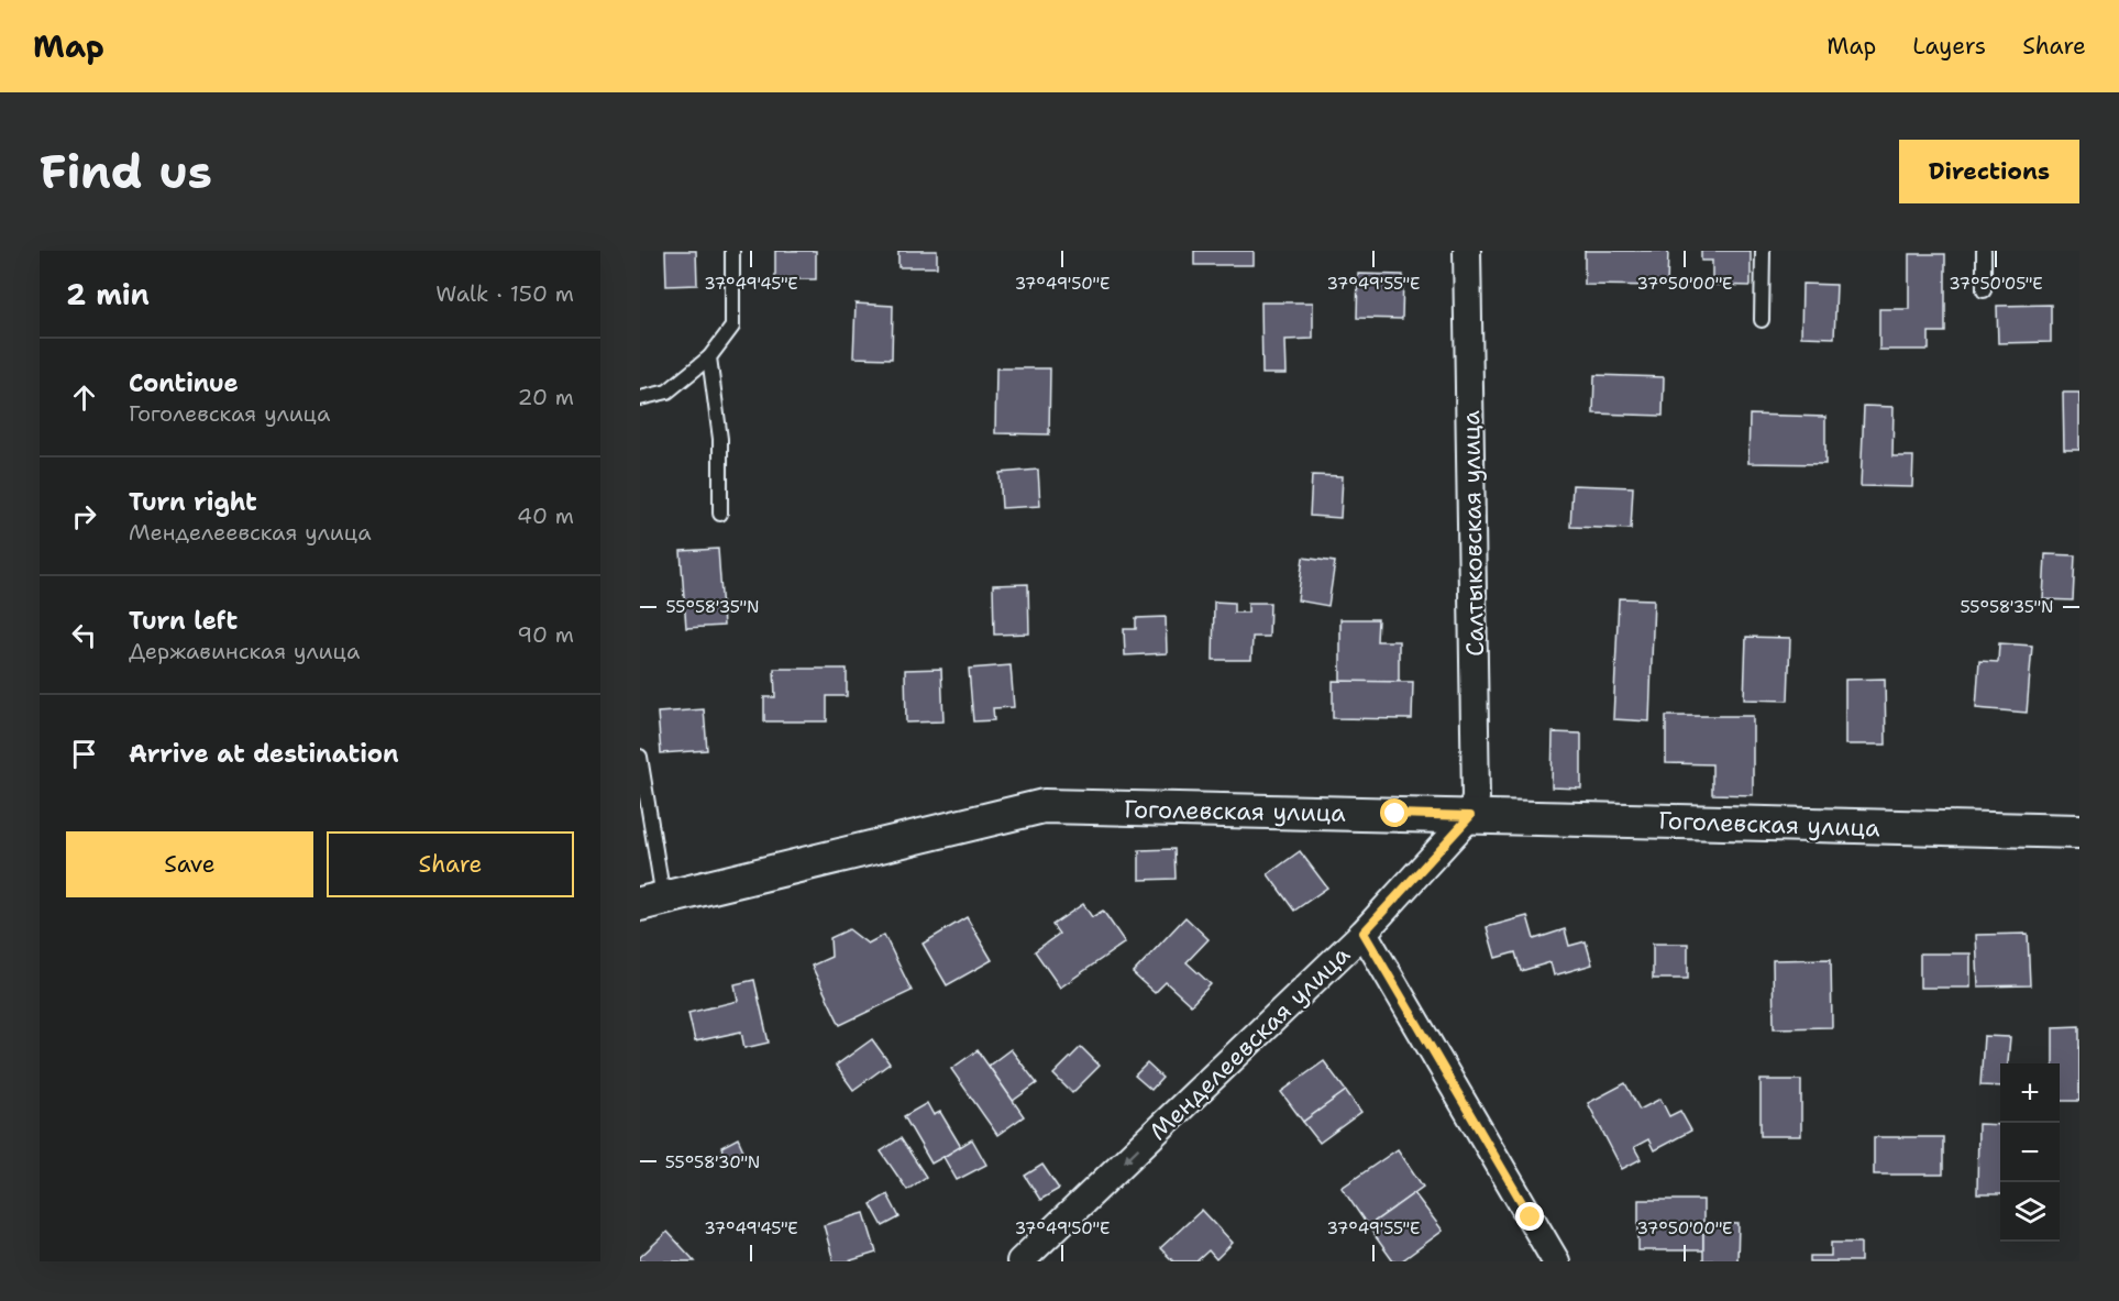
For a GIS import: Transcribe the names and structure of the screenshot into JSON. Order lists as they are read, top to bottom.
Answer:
{
  "streets": {
    "street": ["Салтыковская улица", "Гоголевская улица", "Менделеевская улица"]
  },
  "crossings": [
    ["Салтыковская улица", "Гоголевская улица"],
    ["Салтыковская улица", "Менделеевская улица"],
    ["Гоголевская улица", "Менделеевская улица"]
  ],
  "one_way": ["Менделеевская улица"],
  "page": {
    "header": "Map",
    "nav": ["Map", "Layers", "Share"],
    "buttons": [
      "Directions",
      ["Save", "Share"]
    ],
    "title": "Find us",
    "heading": ["2 min", "Walk · 150 m"],
    "list": [
      ["Continue", "Гоголевская улица", "20 m"],
      ["Turn right", "Менделеевская улица", "40 m"],
      ["Turn left", "Державинская улица", "90 m"],
      "Arrive at destination"
    ],
    "map_buttons": ["+", "−"]
  },
  "coordinates": [
    "37°49'45\"E",
    "37°49'50\"E",
    "37°49'55\"E",
    "37°50'00\"E",
    "37°50'05\"E",
    "55°58'35\"N",
    "55°58'30\"N"
  ]
}
